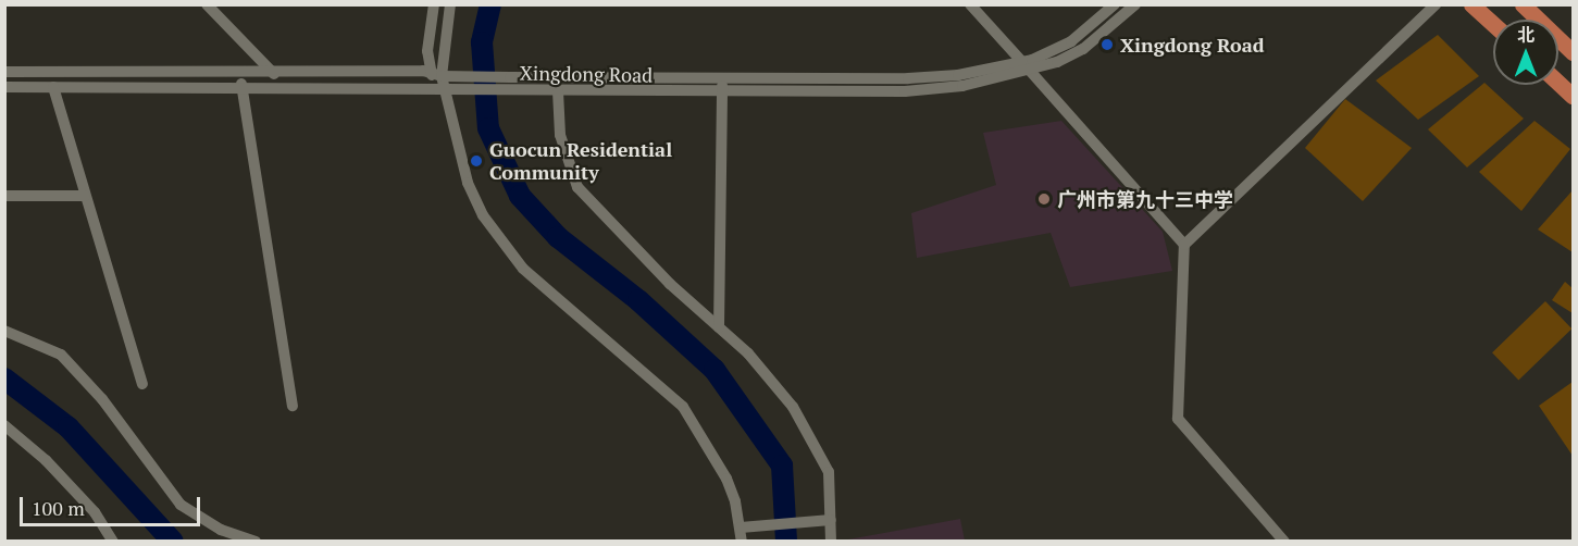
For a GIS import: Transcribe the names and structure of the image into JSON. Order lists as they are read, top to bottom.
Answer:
{
  "streets": {
    "street": ["Xingdong Road"]
  },
  "places": ["Xingdong Road", "Guocun Residential Community", "广州市第九十三中学"],
  "scale_bar": "100 m",
  "north": "top"
}
